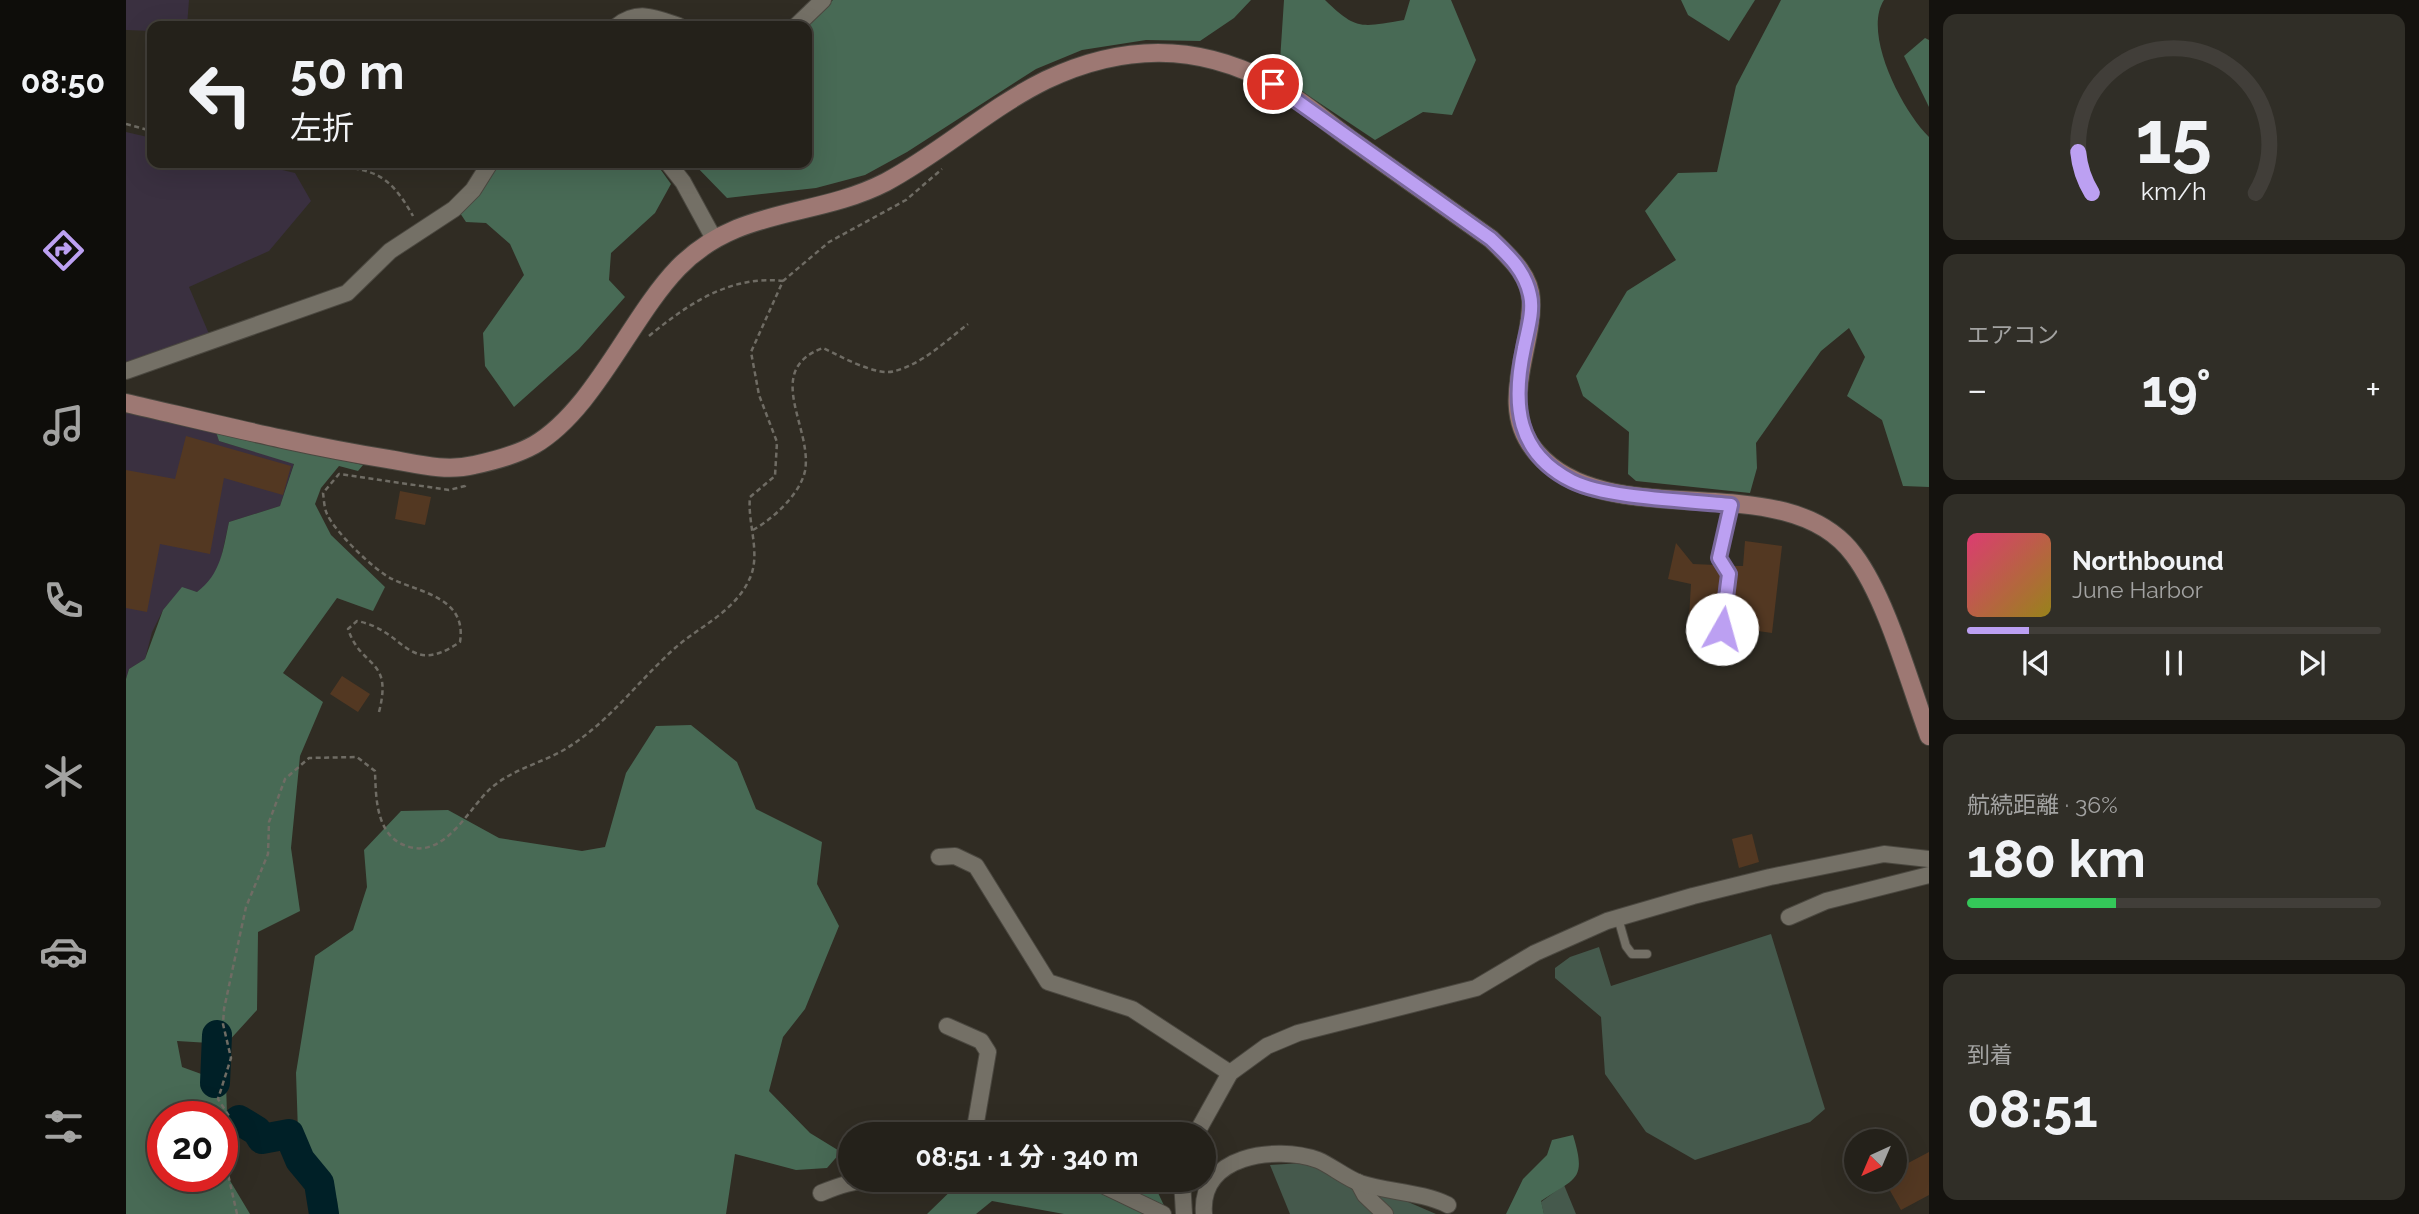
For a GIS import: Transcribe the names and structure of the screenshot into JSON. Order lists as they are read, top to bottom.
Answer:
{
  "north": "bottom left",
  "page": {
    "tabs": "08:50",
    "turn": ["50 m", "左折"],
    "tile": [
      "エアコン",
      ["航続距離 · 36%", "180 km"],
      ["到着", "08:51"]
    ],
    "heat": ["−", "19°", "+"],
    "song": ["Northbound", "June Harbor"],
    "limit": "20",
    "trip": "08:51 · 1 分 · 340 m",
    "gauge": ["15", "km/h"]
  }
}
